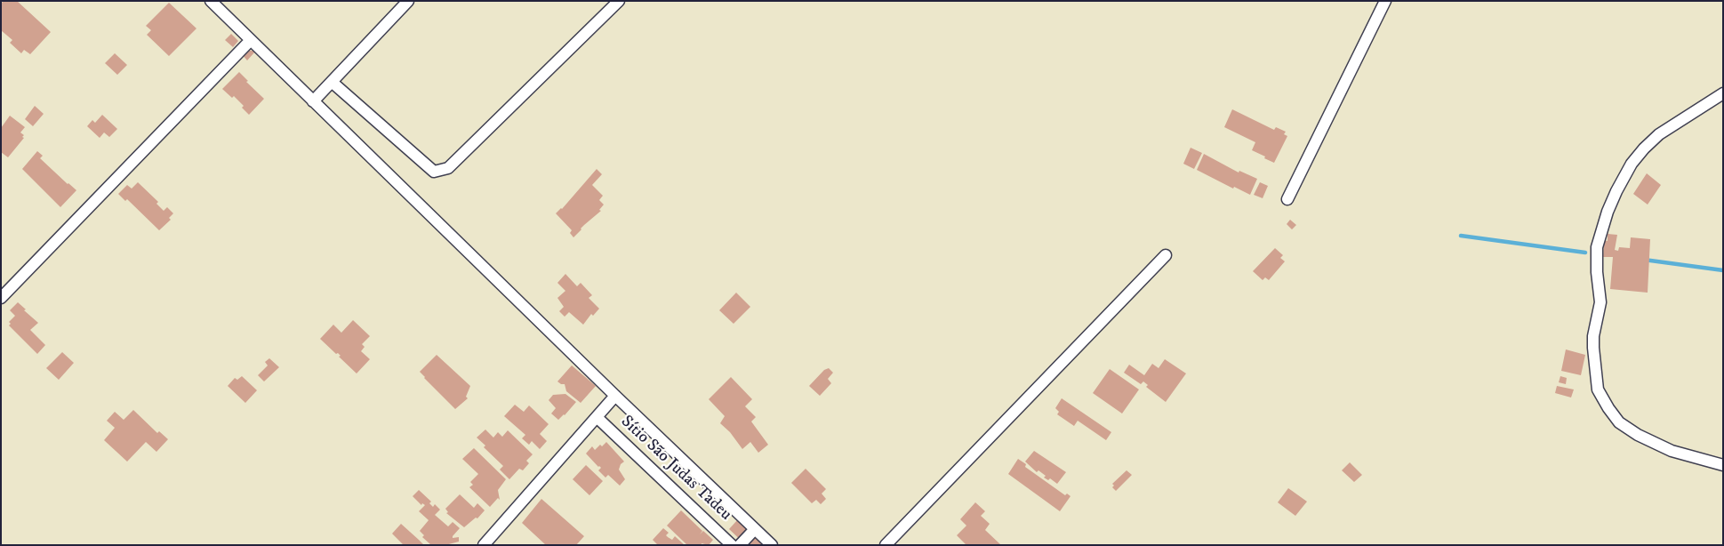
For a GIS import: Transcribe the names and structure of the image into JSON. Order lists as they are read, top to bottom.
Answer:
{
  "streets": {
    "street": ["Sítio São Judas Tadeu"]
  }
}
